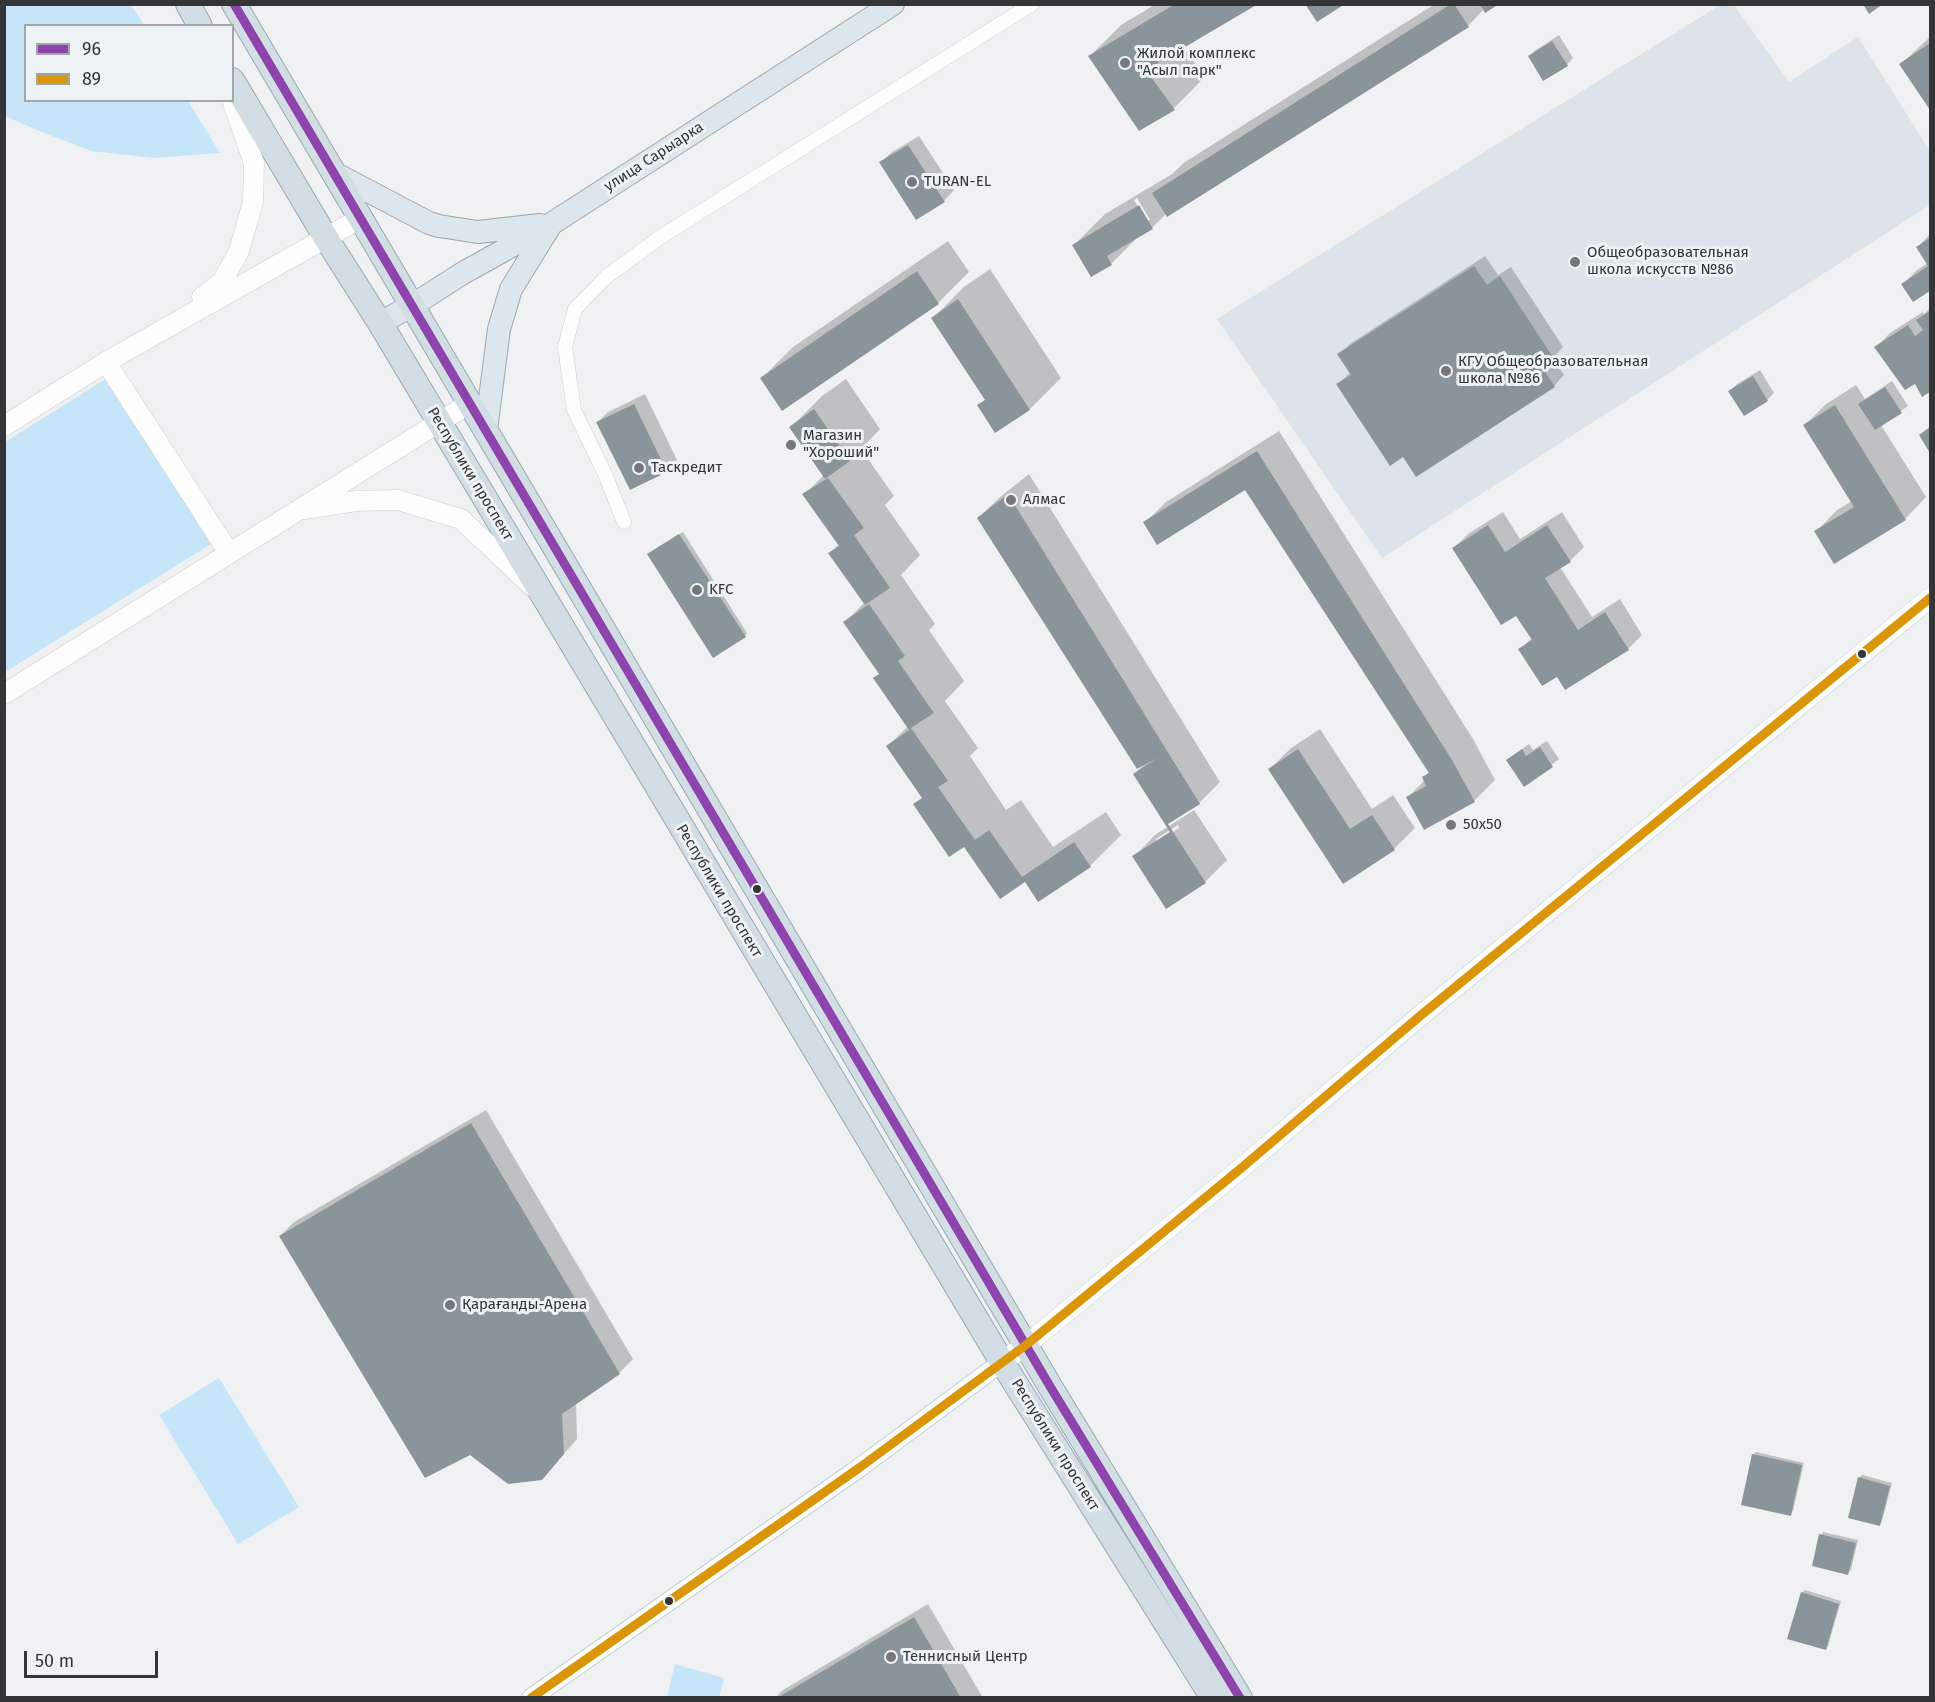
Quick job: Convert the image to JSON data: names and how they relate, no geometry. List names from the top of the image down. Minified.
{"streets":{"highway":["Республики проспект"],"main road":["улица Сарыарка"]},"crossings":[["улица Сарыарка","Республики проспект"]],"places":["Жилой комплекс \"Асыл парк\"","TURAN-EL","Общеобразовательная школа искусств №86","КГУ Общеобразовательная школа №86","Магазин \"Хороший\"","Таскредит","Алмас","KFC","50х50","Қарағанды-Арена","Теннисный Центр"],"lines":["transit line 96","transit line 89"],"legend":["96","89"],"scale_bar":"50 m"}
